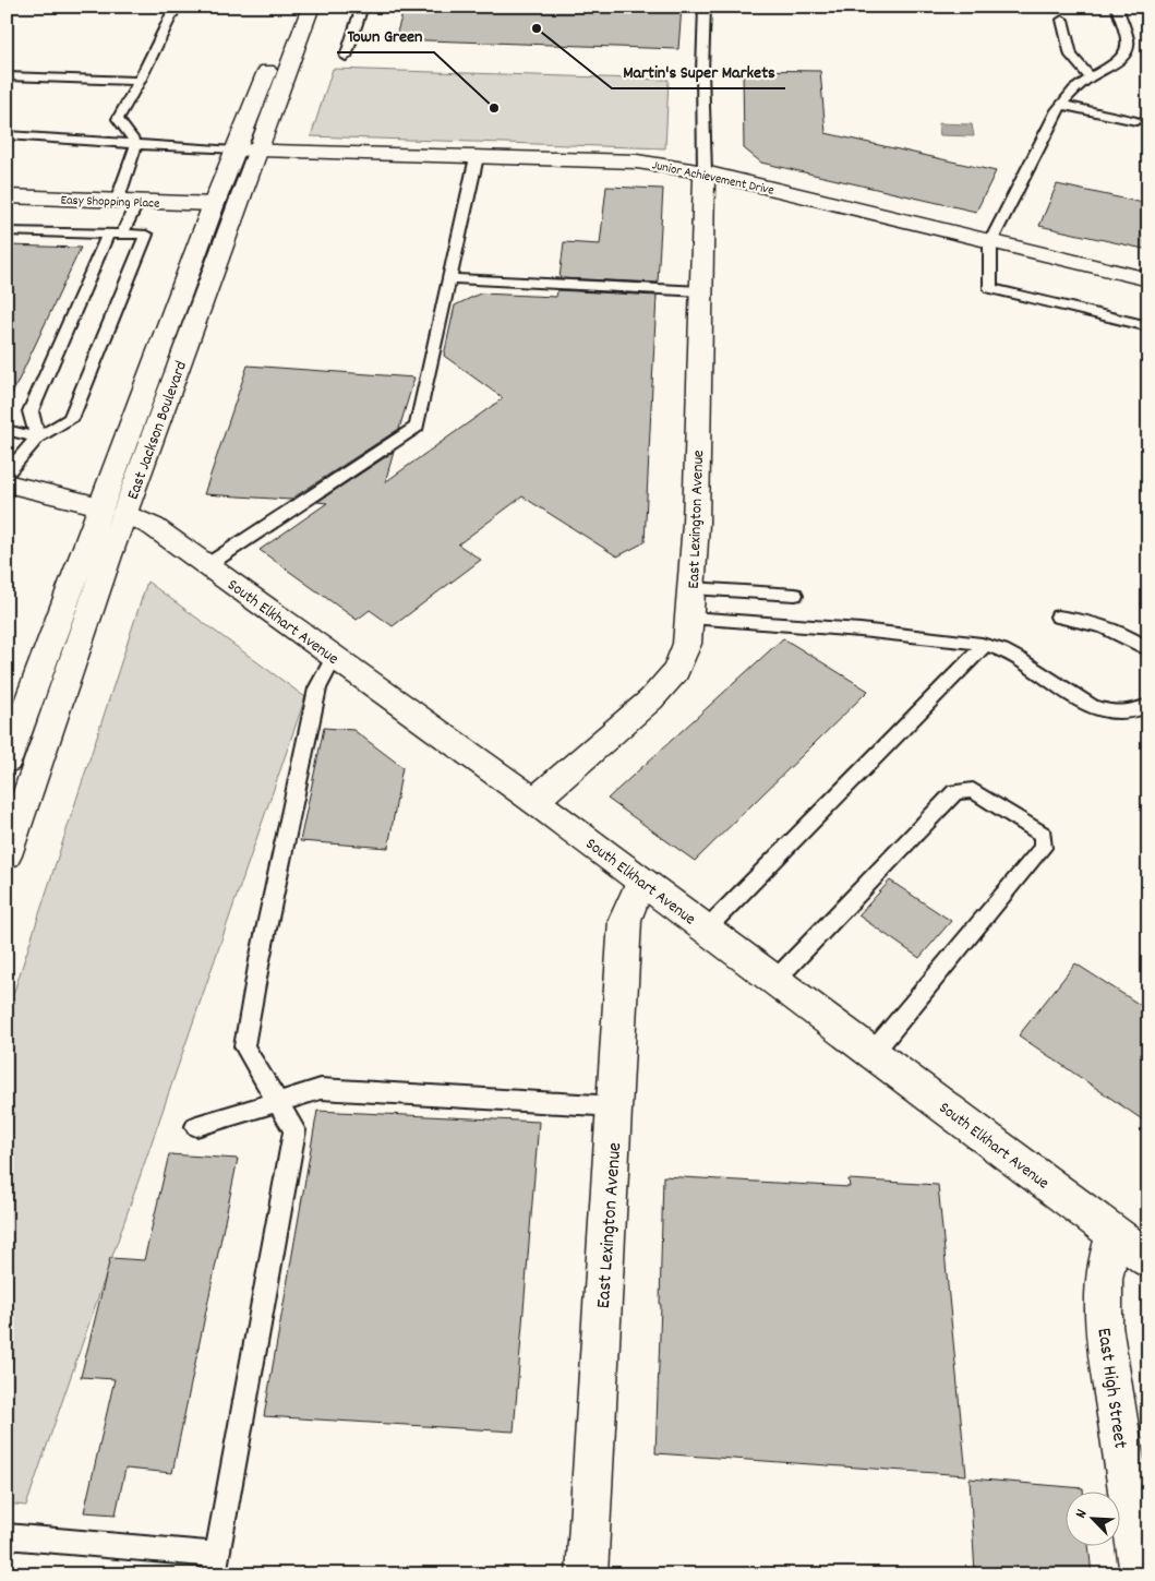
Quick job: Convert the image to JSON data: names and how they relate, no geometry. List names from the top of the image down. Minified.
{"streets":{"main road":["Junior Achievement Drive","Easy Shopping Place","East Jackson Boulevard","East Lexington Avenue","South Elkhart Avenue","East High Street"]},"crossings":[["Junior Achievement Drive","East Jackson Boulevard"],["Junior Achievement Drive","East Lexington Avenue"],["Easy Shopping Place","East Jackson Boulevard"],["East Jackson Boulevard","South Elkhart Avenue"],["East Lexington Avenue","South Elkhart Avenue"],["South Elkhart Avenue","East High Street"]],"places":["Martin's Super Markets","Town Green"],"north":"top left"}
